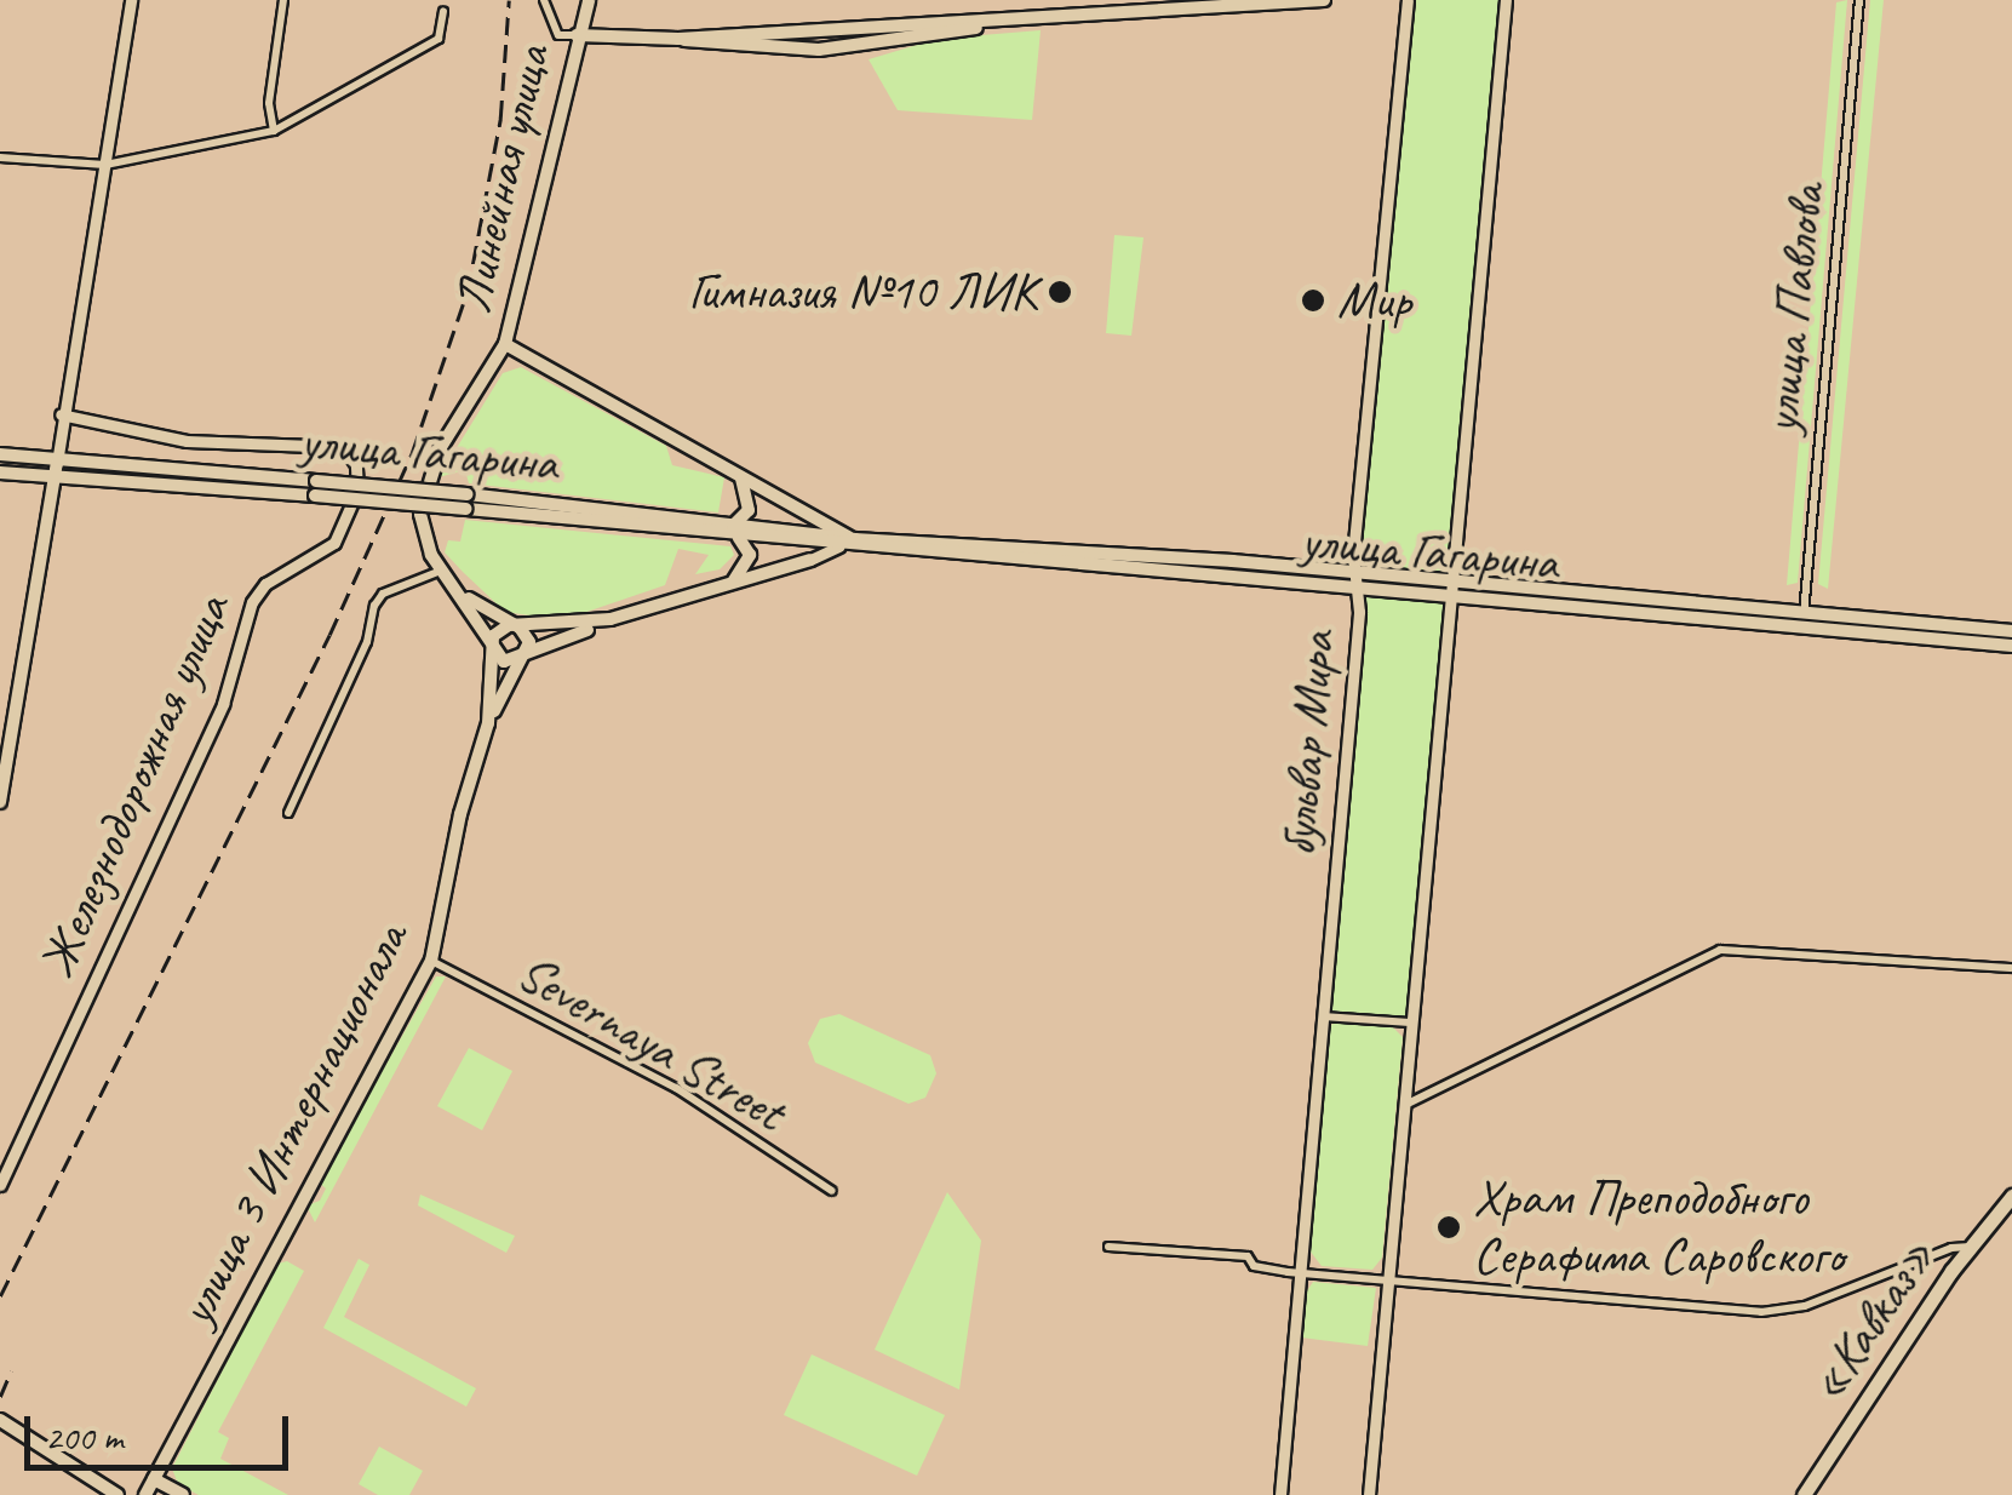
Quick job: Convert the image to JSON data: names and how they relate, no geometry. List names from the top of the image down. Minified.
{"streets":{"highway":["«Кавказ»"],"main road":["Линейная улица","улица Гагарина","улица 3 Интернационала"],"street":["улица Павлова","бульвар Мира","Железнодорожная улица","Severnaya Street"]},"crossings":[["Линейная улица","улица Гагарина"],["Линейная улица","улица 3 Интернационала"],["улица Павлова","улица Гагарина"],["улица Гагарина","бульвар Мира"],["Severnaya Street","улица 3 Интернационала"]],"places":["Гимназия №10 ЛИК","Мир","Храм Преподобного Серафима Саровского"],"scale_bar":"200 m"}
